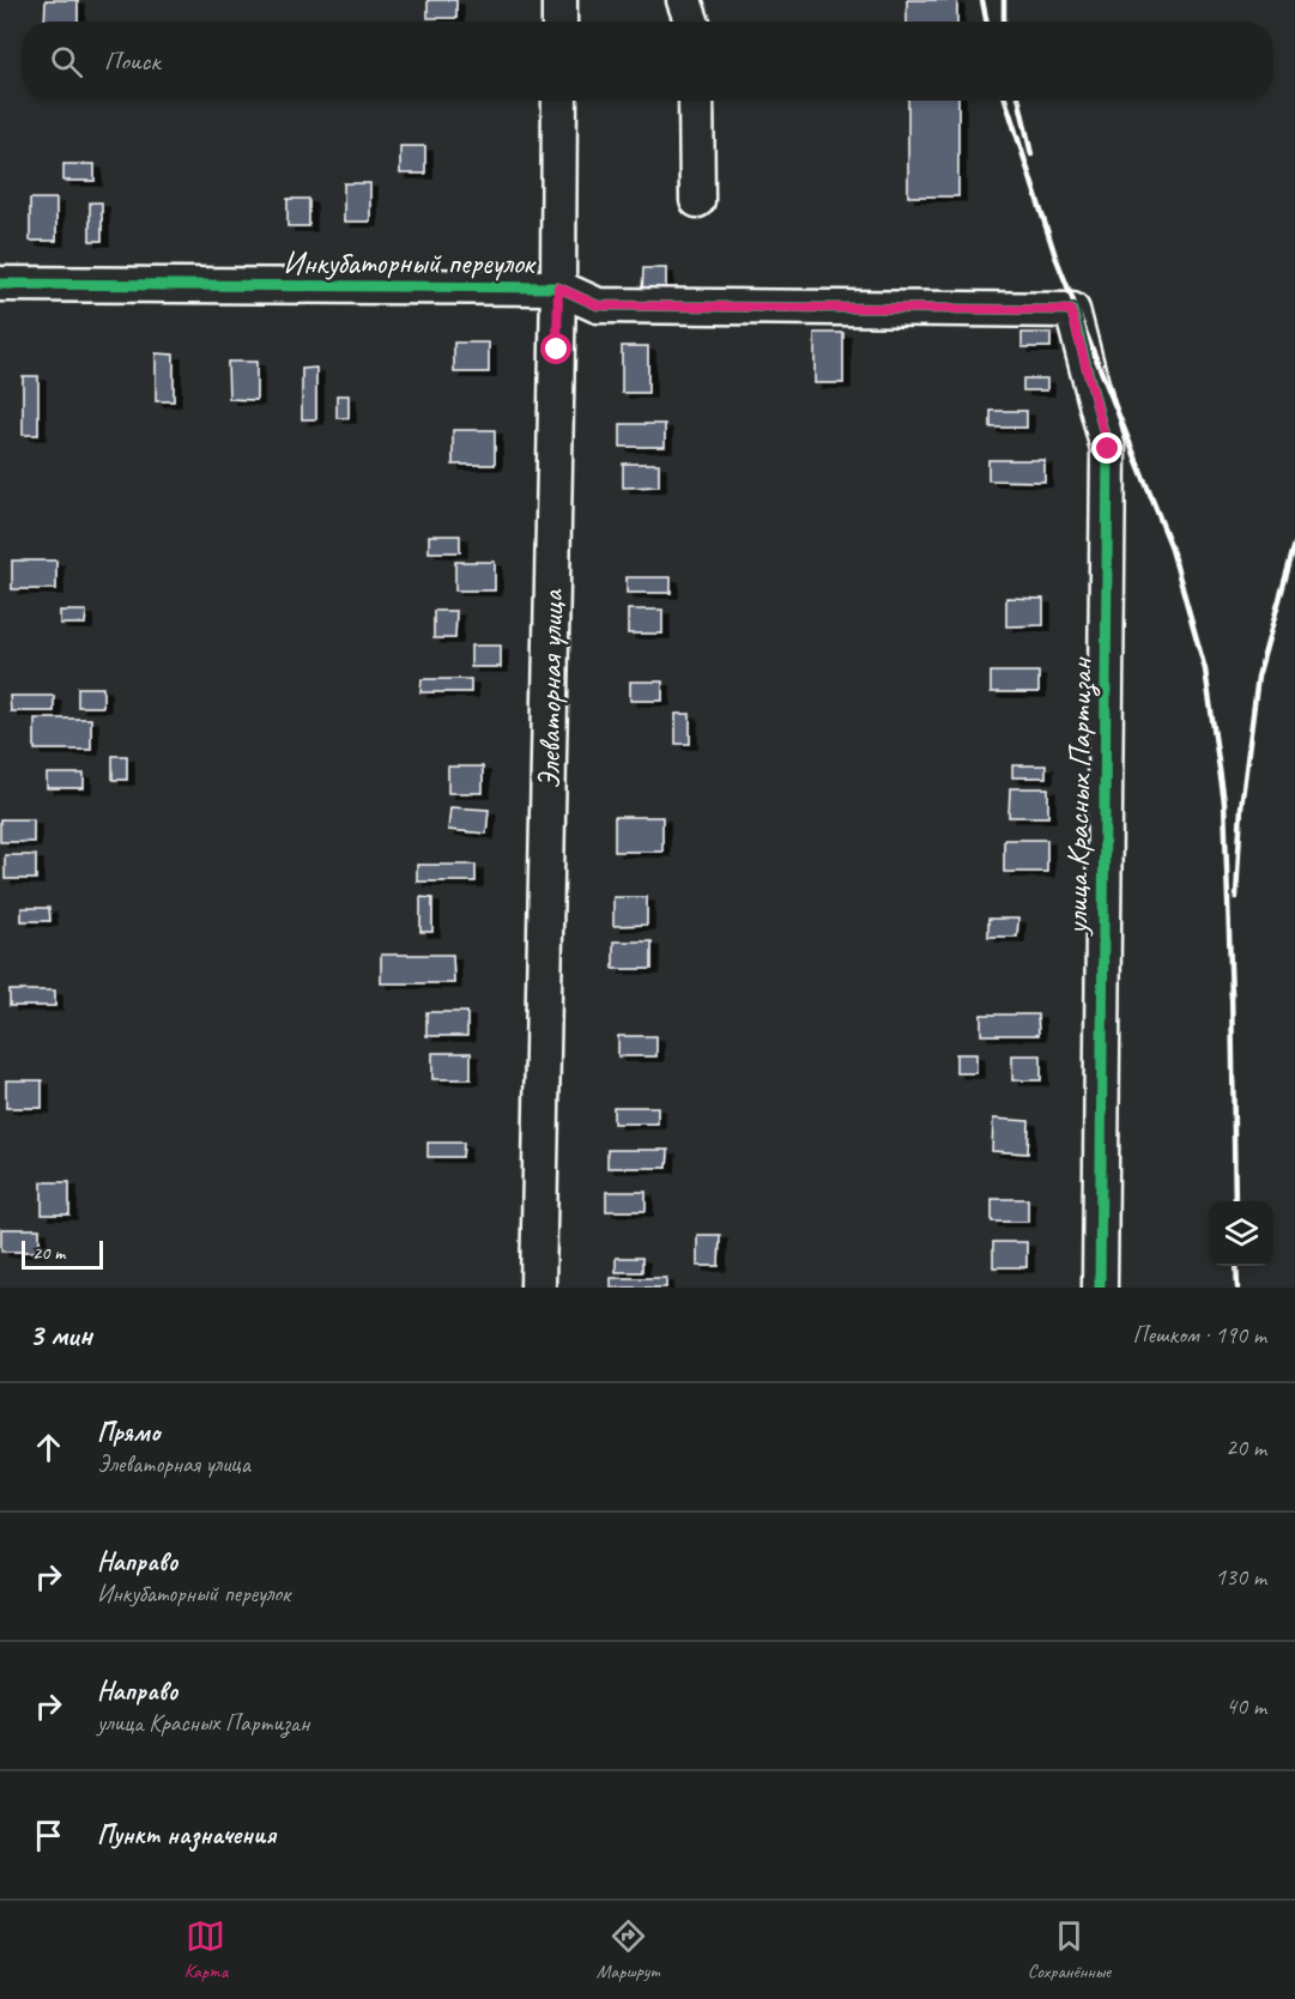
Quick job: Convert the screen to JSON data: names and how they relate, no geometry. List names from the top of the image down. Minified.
{"streets":{"street":["Инкубаторный переулок","Элеваторная улица","улица Красных Партизан"]},"crossings":[["Инкубаторный переулок","Элеваторная улица"],["Инкубаторный переулок","улица Красных Партизан"]],"scale_bar":"20 m","page":{"search":"Поиск","scale":"20 m","heading":["3 мин","Пешком · 190 m"],"list":[["Прямо","Элеваторная улица","20 m"],["Направо","Инкубаторный переулок","130 m"],["Направо","улица Красных Партизан","40 m"],"Пункт назначения"],"nav":["Карта","Маршрут","Сохранённые"]}}
